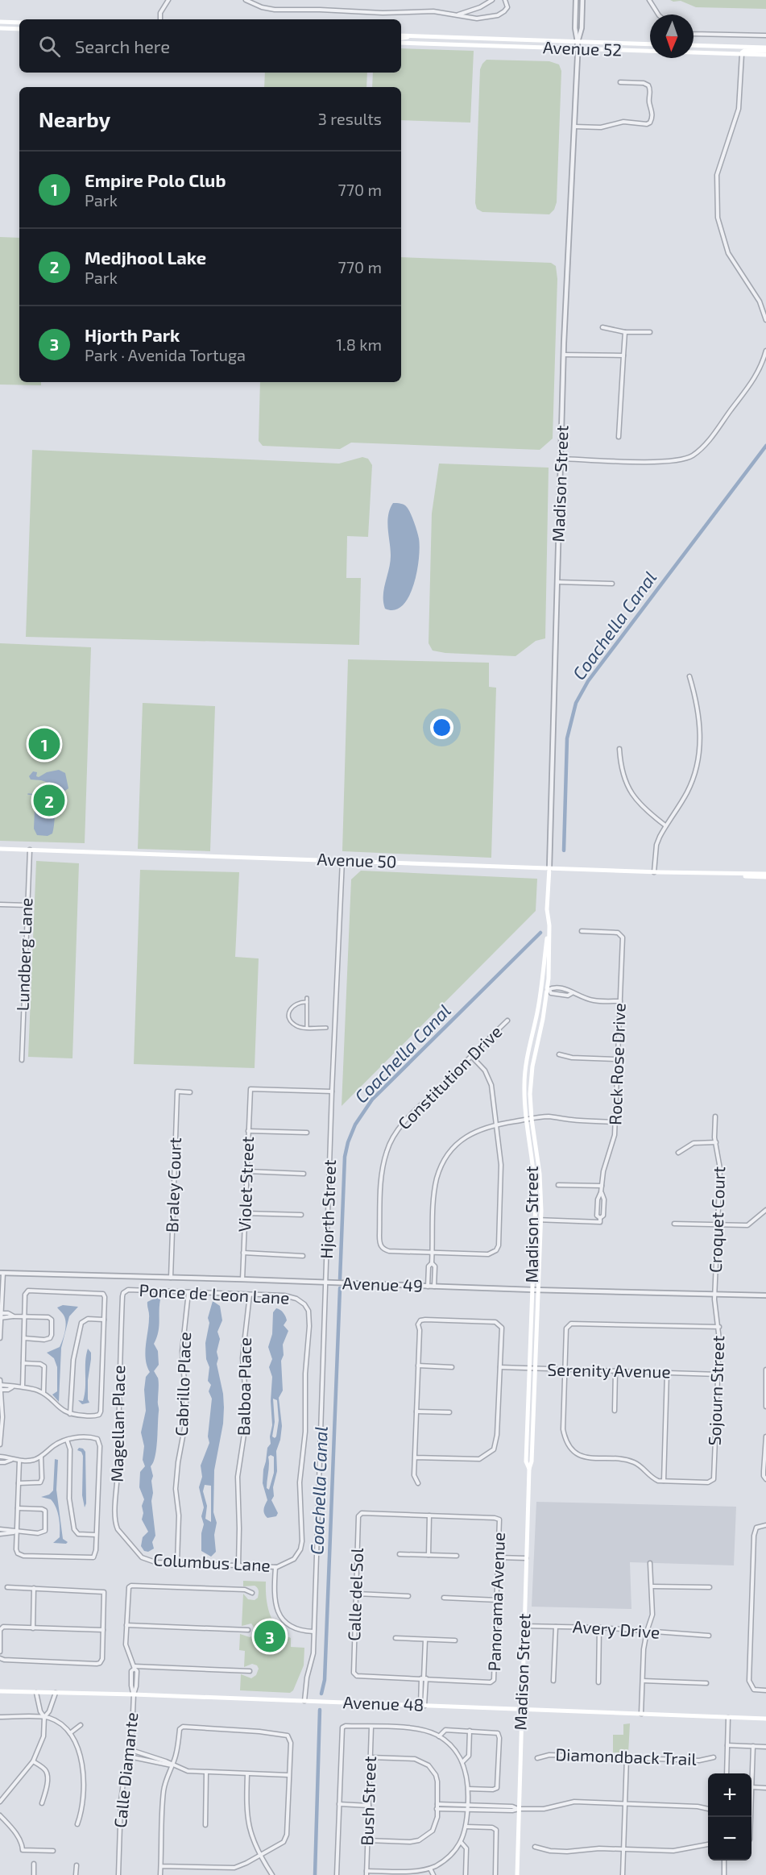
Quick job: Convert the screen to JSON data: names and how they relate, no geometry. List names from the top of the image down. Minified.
{"streets":{"main road":["Avenue 52","Madison Street","Avenue 50","Avenue 48"],"street":["Lundberg Lane","Rock Rose Drive","Constitution Drive","Violet Street","Braley Court","Hjorth Street","Croquet Court","Avenue 49","Ponce de Leon Lane","Serenity Avenue","Cabrillo Place","Balboa Place","Sojourn Street","Magellan Place","Columbus Lane","Calle del Sol","Panorama Avenue","Avery Drive","Diamondback Trail","Calle Diamante","Bush Street"]},"crossings":[["Avenue 52","Madison Street"],["Madison Street","Avenue 50"],["Madison Street","Avenue 49"],["Madison Street","Serenity Avenue"],["Madison Street","Avery Drive"],["Madison Street","Avenue 48"],["Avenue 50","Lundberg Lane"],["Avenue 50","Hjorth Street"],["Violet Street","Hjorth Street"],["Violet Street","Avenue 49"],["Braley Court","Avenue 49"],["Hjorth Street","Avenue 49"],["Hjorth Street","Avenue 48"],["Croquet Court","Avenue 49"],["Croquet Court","Sojourn Street"],["Avenue 49","Sojourn Street"],["Ponce de Leon Lane","Cabrillo Place"],["Ponce de Leon Lane","Balboa Place"],["Ponce de Leon Lane","Magellan Place"],["Ponce de Leon Lane","Columbus Lane"],["Serenity Avenue","Sojourn Street"],["Cabrillo Place","Columbus Lane"],["Balboa Place","Columbus Lane"],["Magellan Place","Columbus Lane"],["Calle del Sol","Panorama Avenue"],["Avenue 48","Calle Diamante"]],"water":["Coachella Canal"],"north":"bottom","page":{"search":"Search here","heading":["Nearby","3 results"],"list":[{"mark":"1","name":"Empire Polo Club","note":"Park","value":"770 m"},{"mark":"2","name":"Medjhool Lake","note":"Park","value":"770 m"},{"mark":"3","name":"Hjorth Park","note":"Park · Avenida Tortuga","value":"1.8 km"}],"pins":["1","2","3"],"map_buttons":["+","−"]}}
